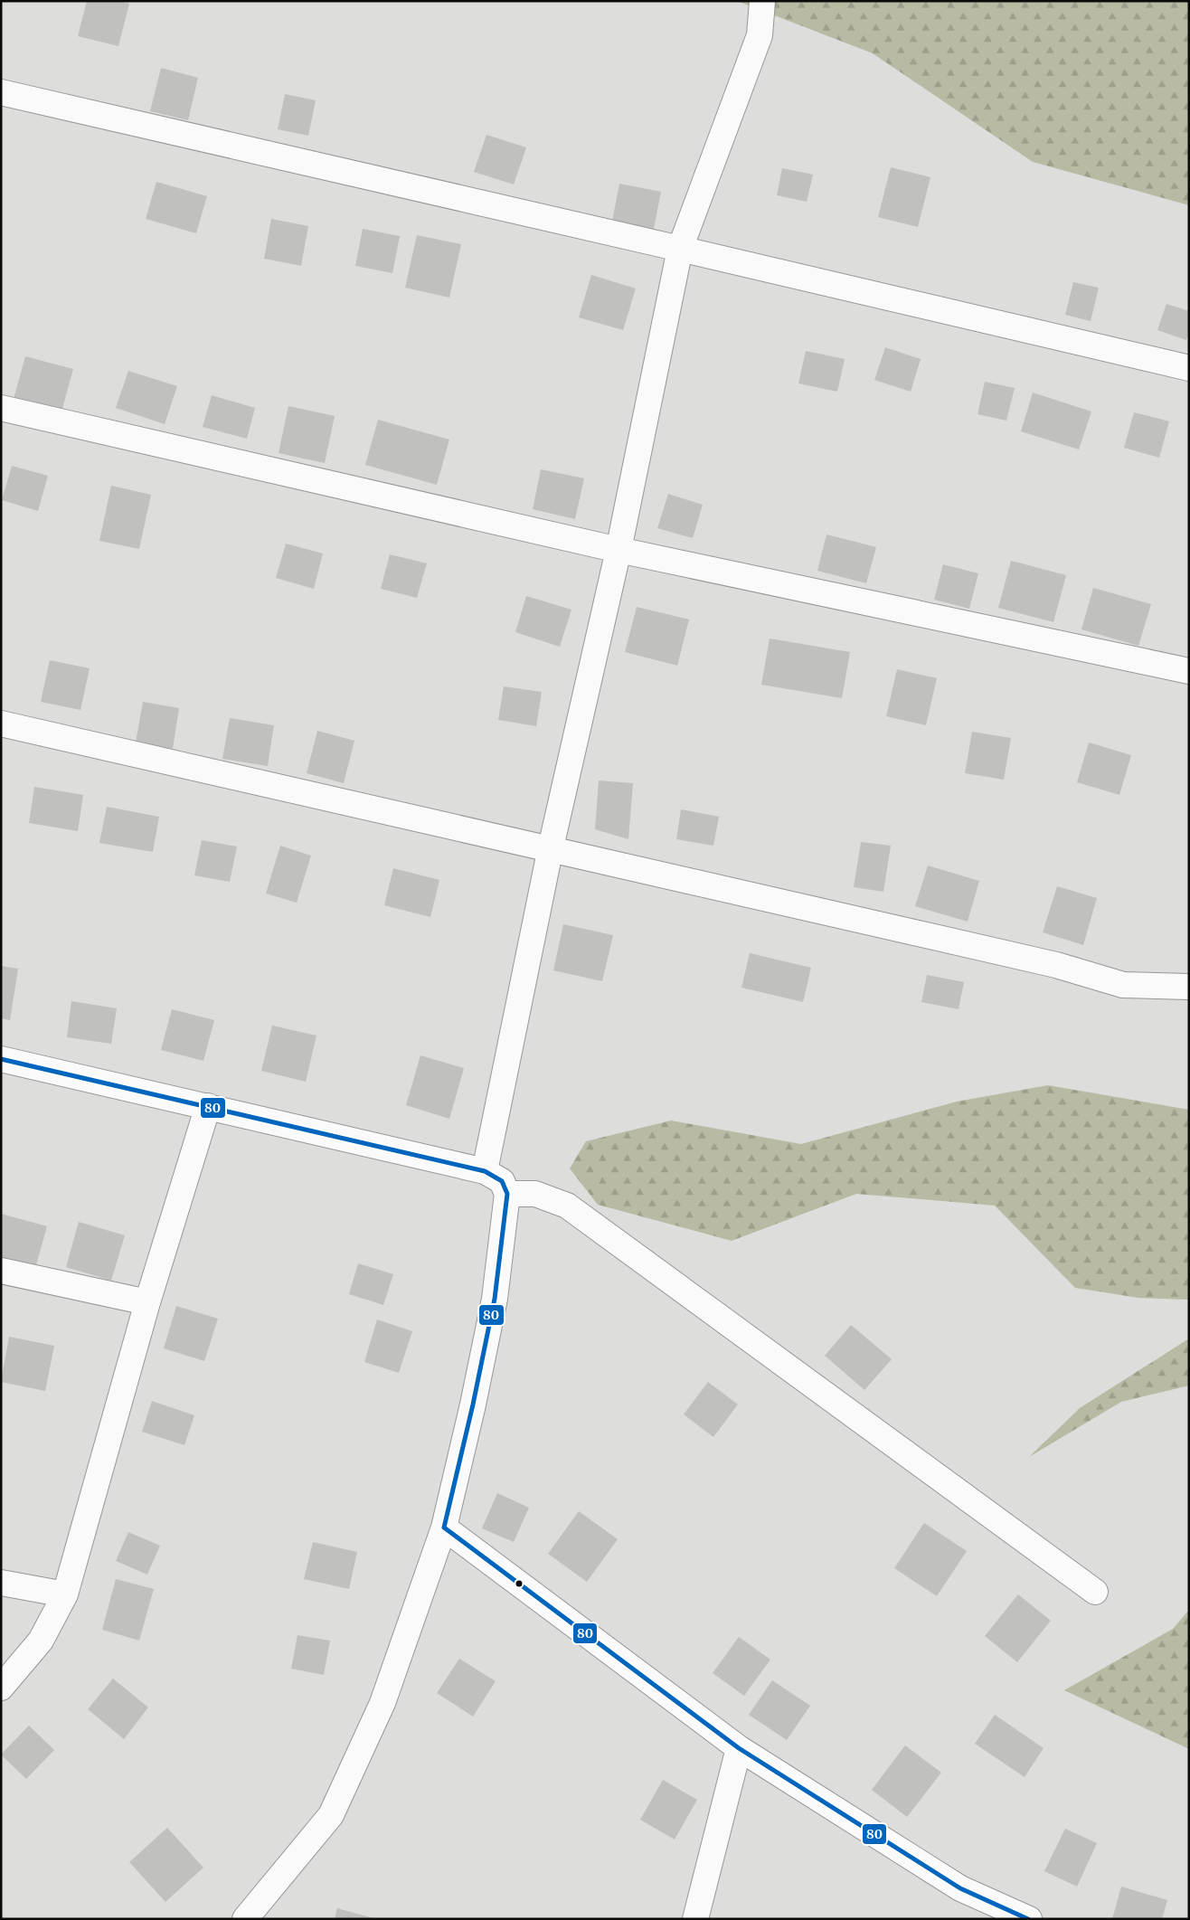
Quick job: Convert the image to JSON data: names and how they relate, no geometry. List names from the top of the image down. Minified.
{"lines":["transit line 80"]}
